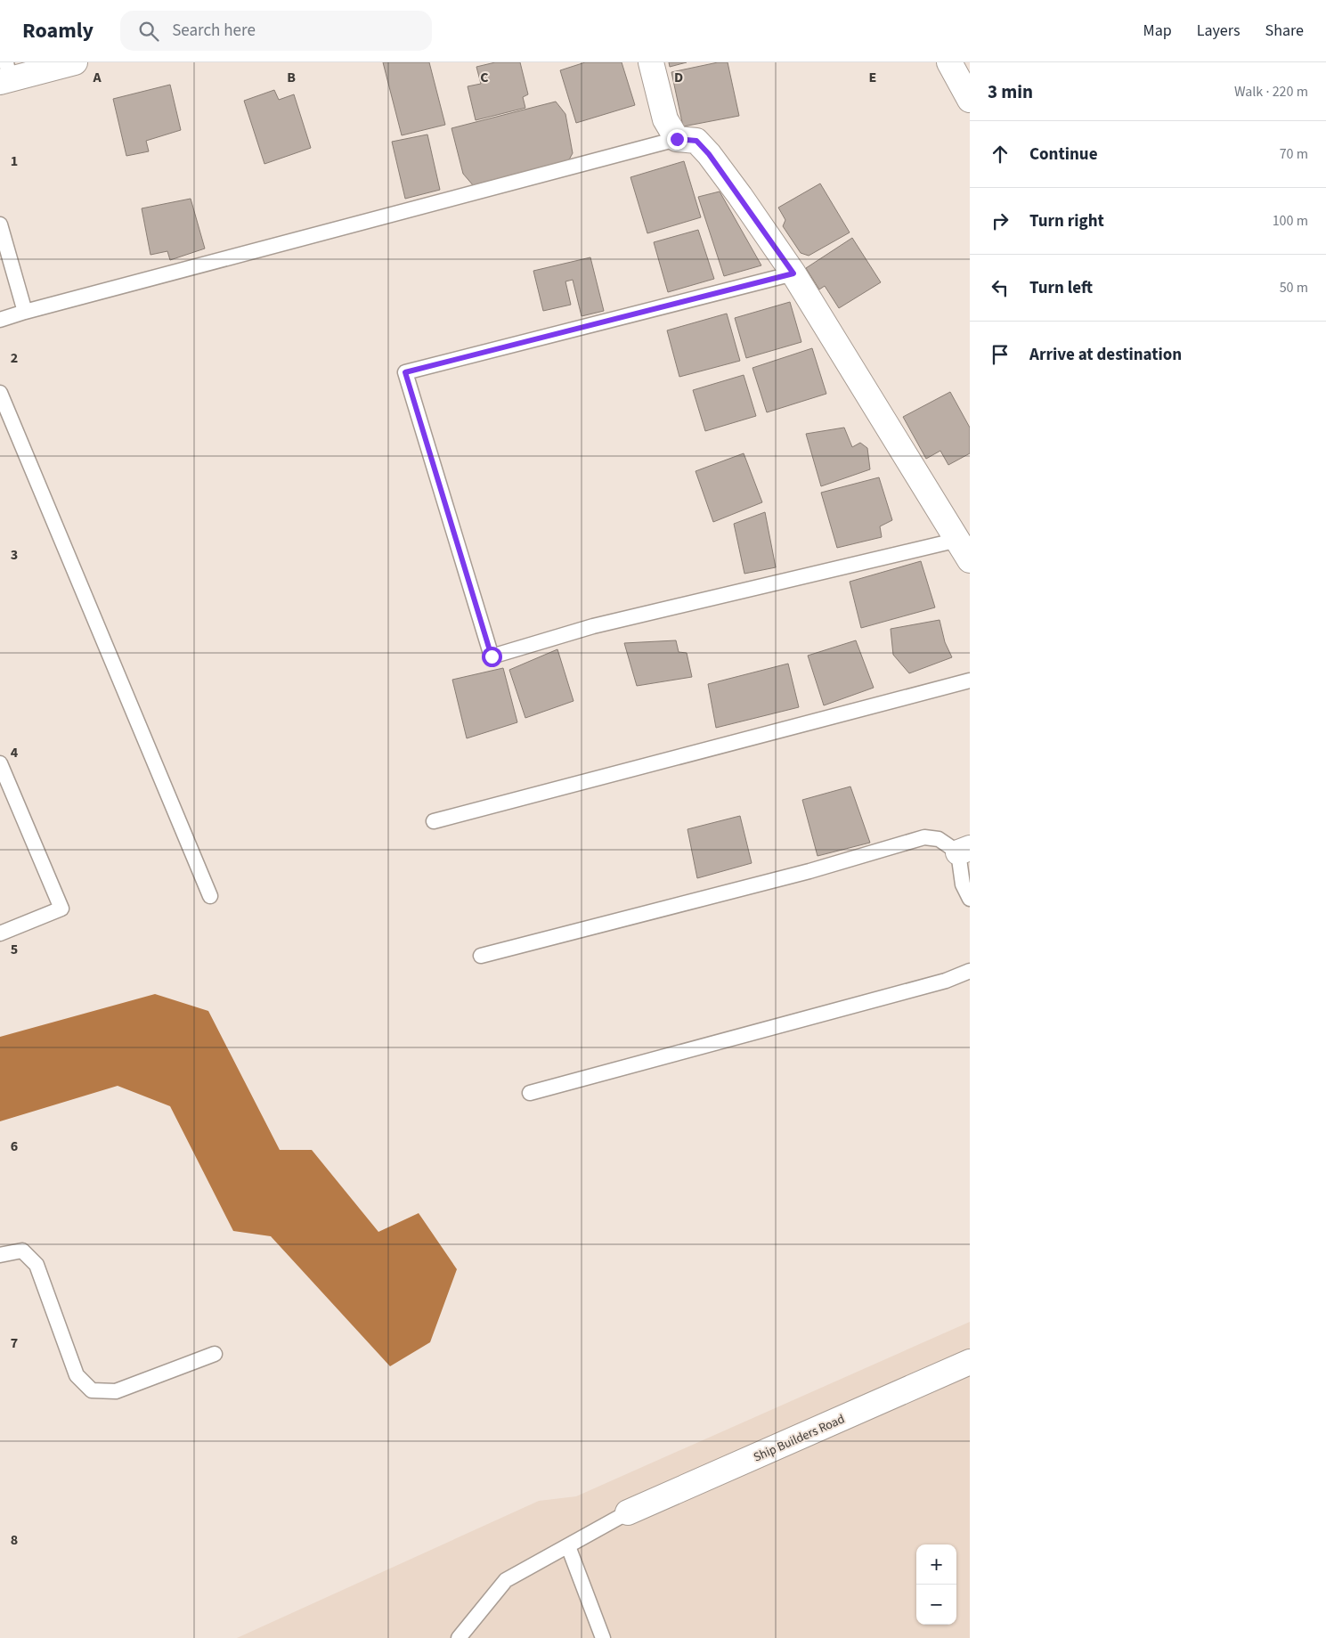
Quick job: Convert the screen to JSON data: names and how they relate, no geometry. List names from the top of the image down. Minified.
{"streets":{"street":["Ship Builders Road"]},"page":{"header":"Roamly","search":"Search here","nav":["Map","Layers","Share"],"heading":["3 min","Walk · 220 m"],"list":[["Continue","70 m"],["Turn right","100 m"],["Turn left","50 m"],"Arrive at destination"],"map_buttons":["+","−"]},"grid":{"columns":["A","B","C","D","E"],"rows":["1","2","3","4","5","6","7","8"]}}
